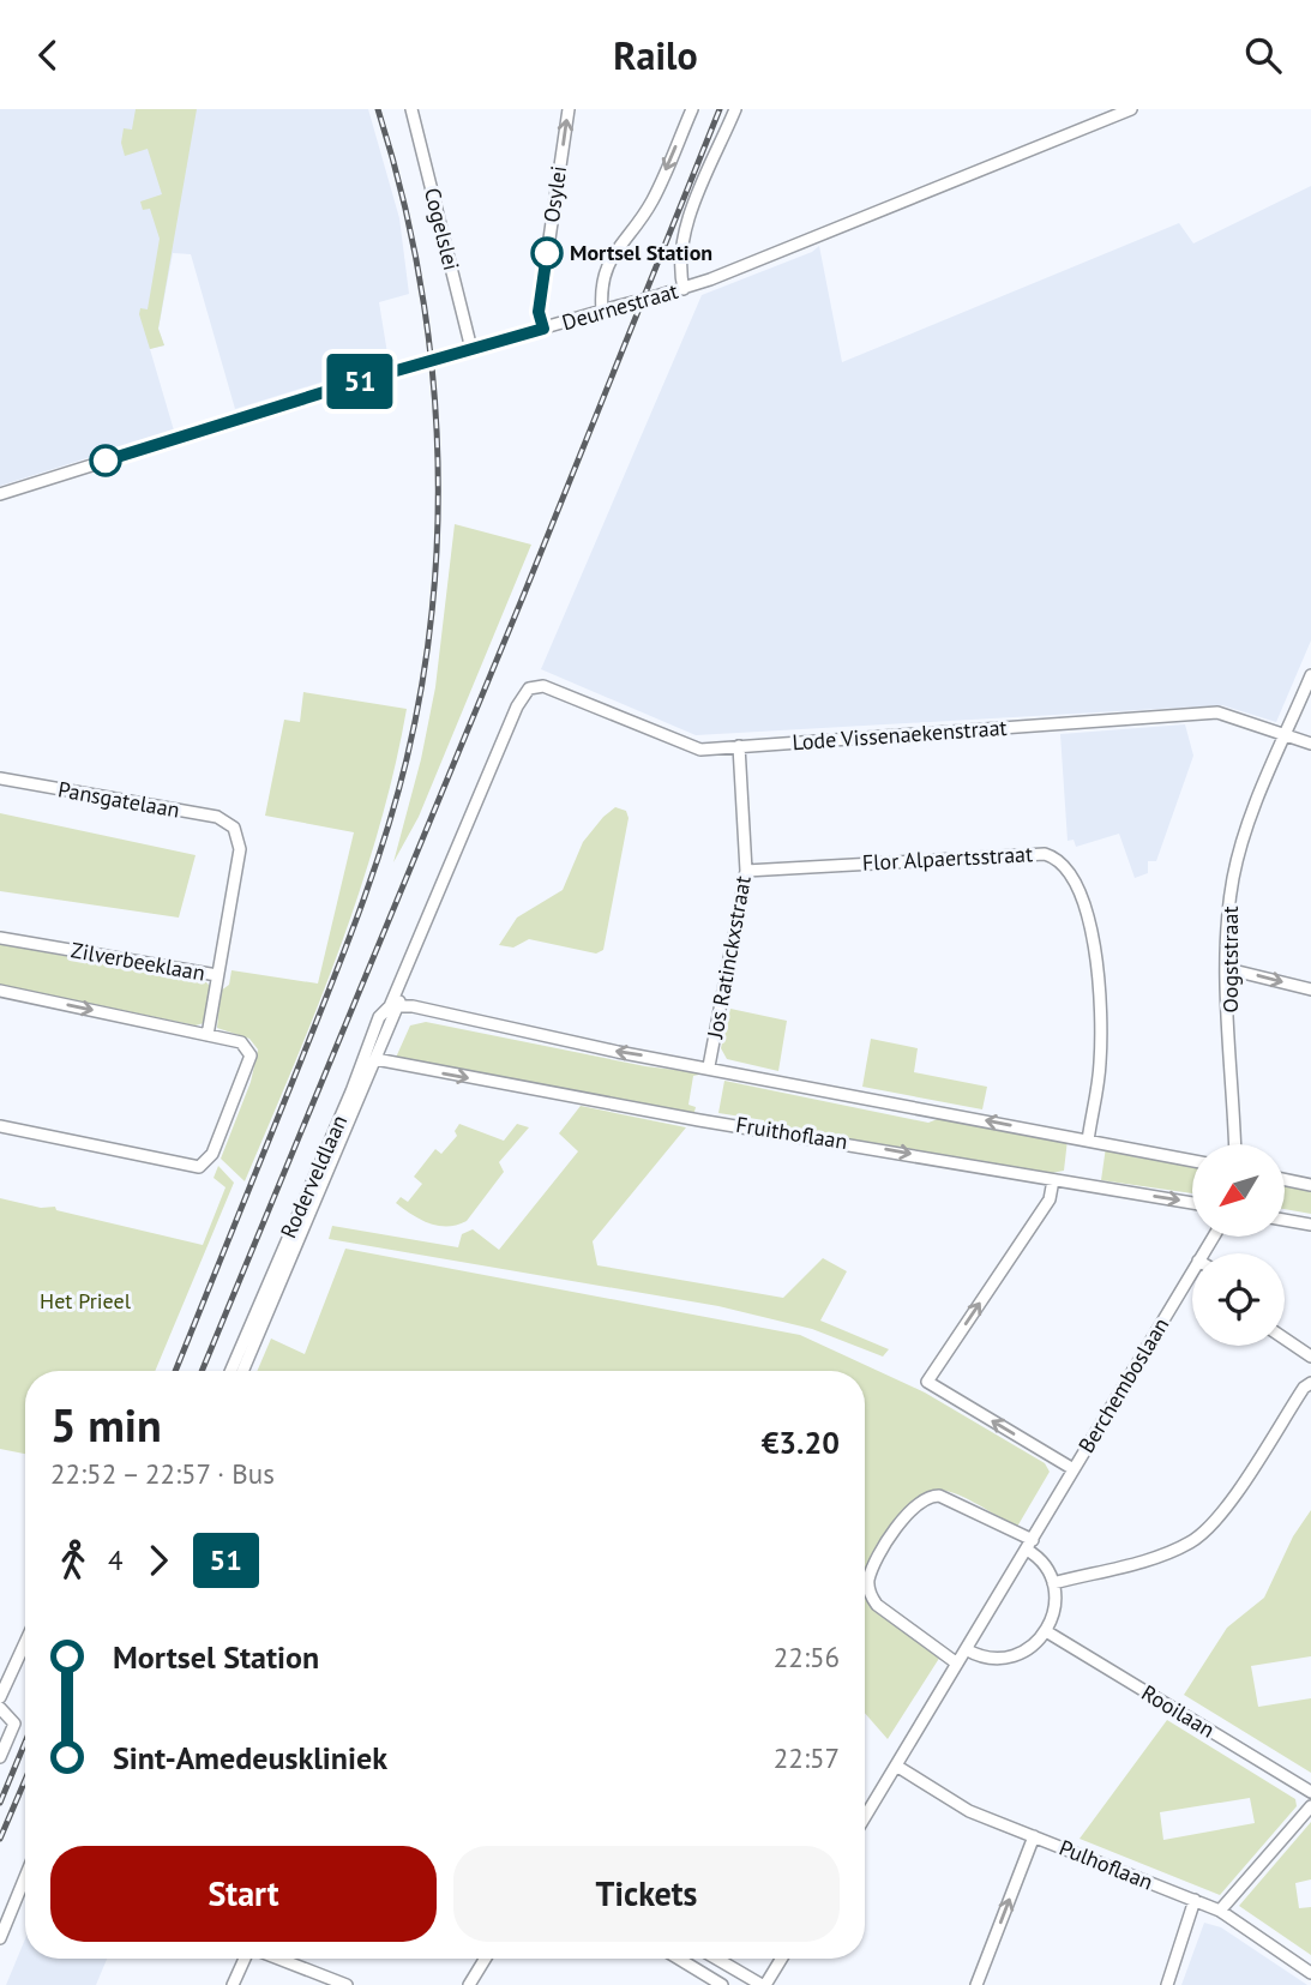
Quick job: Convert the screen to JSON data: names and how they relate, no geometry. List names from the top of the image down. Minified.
{"streets":{"street":["Osylei","Cogelslei","Deurnestraat","Lode Vissenaekenstraat","Pansgatelaan","Flor Alpaertsstraat","Jos Ratinckxstraat","Oogststraat","Zilverbeeklaan","Fruithoflaan","Roderveldlaan","Berchemboslaan","Rooilaan","Pulhoflaan"]},"crossings":[["Osylei","Deurnestraat"],["Cogelslei","Deurnestraat"],["Lode Vissenaekenstraat","Jos Ratinckxstraat"],["Lode Vissenaekenstraat","Oogststraat"],["Lode Vissenaekenstraat","Roderveldlaan"],["Pansgatelaan","Zilverbeeklaan"],["Flor Alpaertsstraat","Jos Ratinckxstraat"],["Fruithoflaan","Roderveldlaan"],["Berchemboslaan","Pulhoflaan"]],"parks":["Het Prieel"],"places":["Mortsel Station"],"lines":["bus line 51"],"north":"bottom left","page":{"header":"Railo","on_map":"51","heading":["5 min","22:52 – 22:57 · Bus","€3.20"],"legs":["4","51"],"list":[{"name":"Mortsel Station","value":"22:56"},{"name":"Sint-Amedeuskliniek","value":"22:57"}],"buttons":["Start","Tickets"]}}
